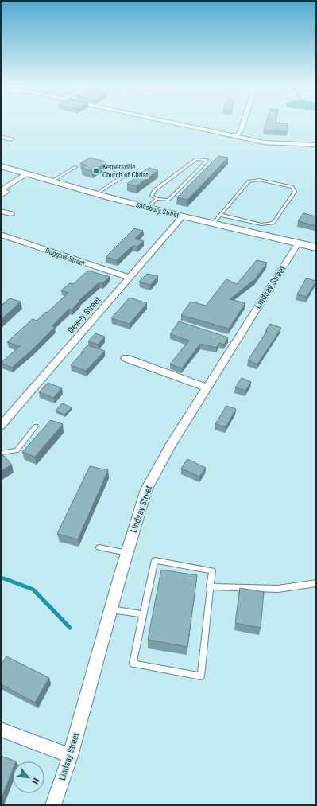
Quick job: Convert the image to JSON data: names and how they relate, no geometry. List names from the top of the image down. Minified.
{"streets":{"main road":["Salisbury Street"],"street":["Duggins Street","Lindsay Street","Dewey Street"]},"crossings":[["Salisbury Street","Lindsay Street"],["Salisbury Street","Dewey Street"],["Duggins Street","Dewey Street"]],"places":["Kernersville Church of Christ"],"north":"bottom right"}
